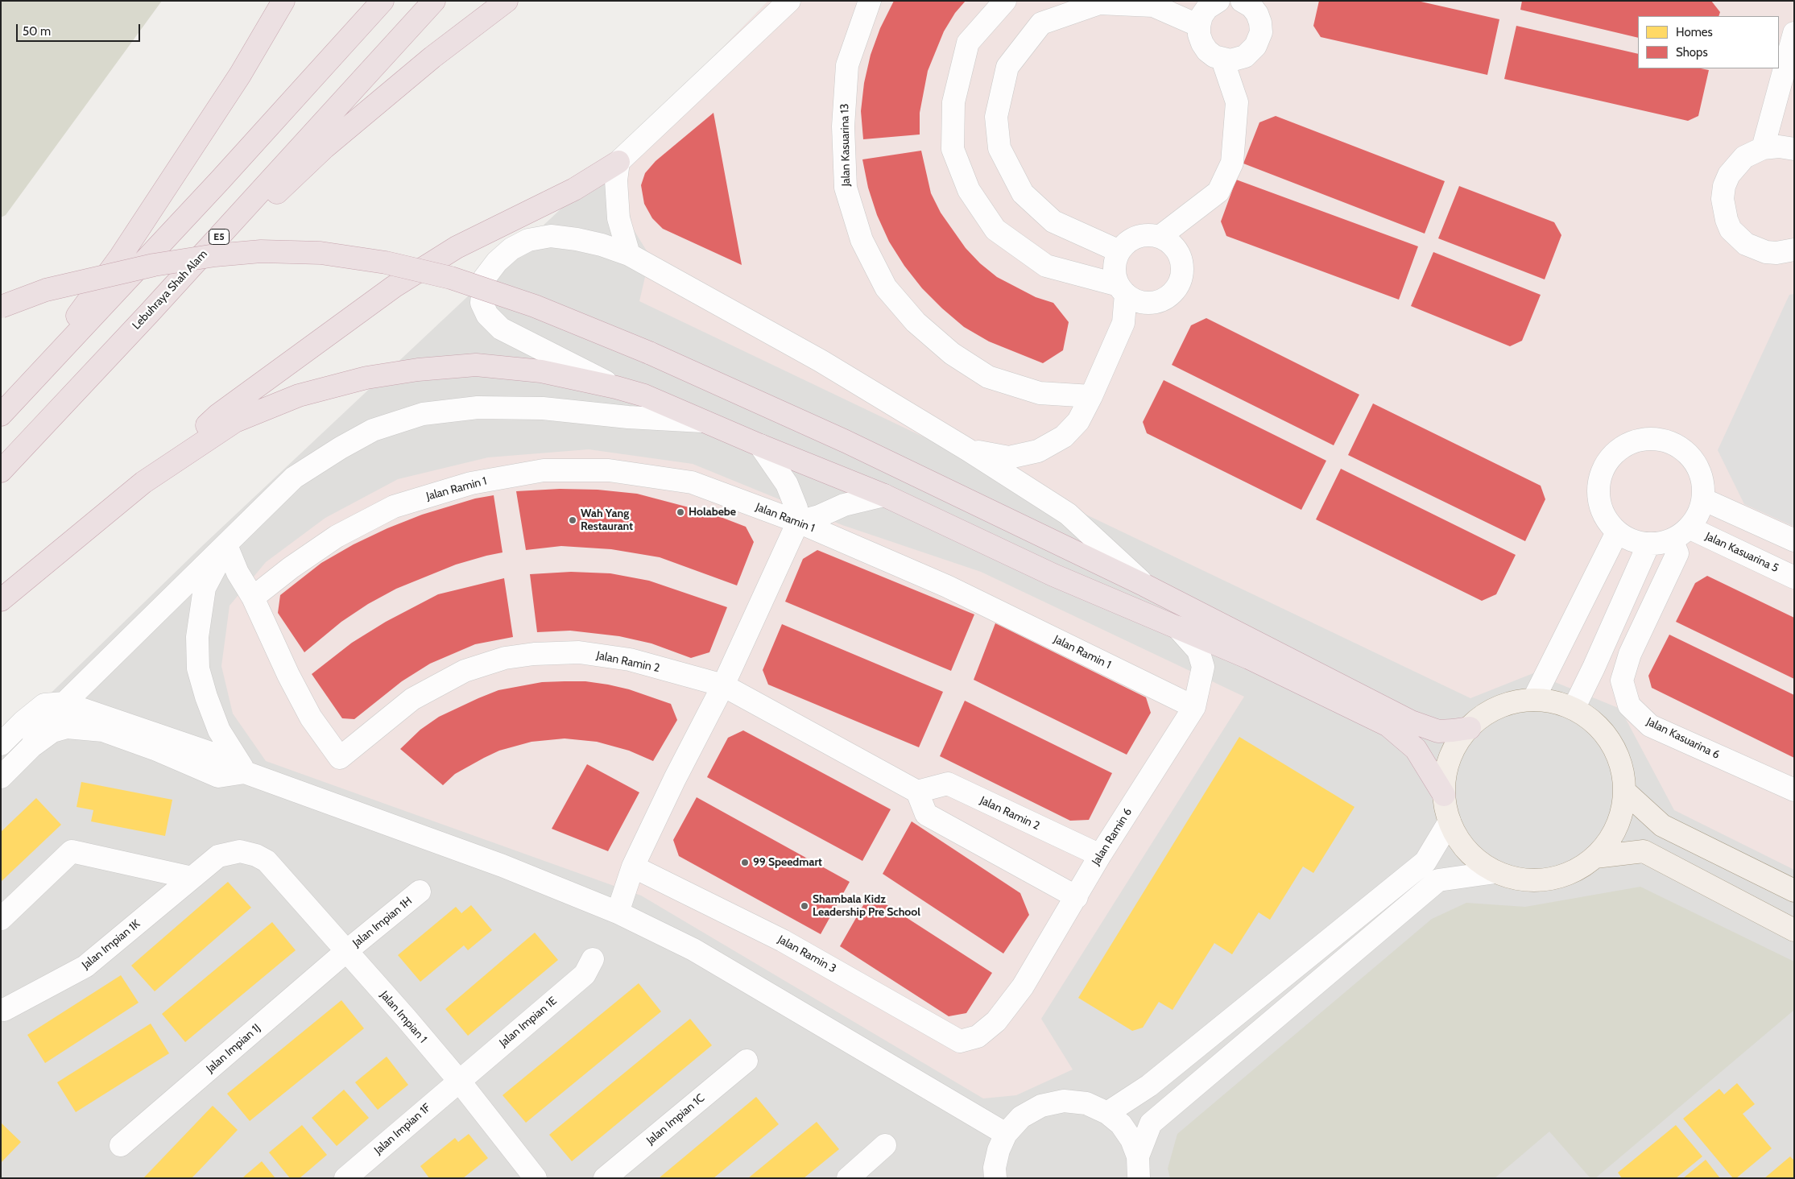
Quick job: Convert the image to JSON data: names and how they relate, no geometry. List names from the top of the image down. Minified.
{"streets":{"highway":["E5","Lebuhraya Shah Alam"],"street":["Jalan Kasuarina 13","Jalan Ramin 1","Jalan Kasuarina 5","Jalan Ramin 2","Jalan Kasuarina 6","Jalan Ramin 6","Jalan Impian 1H","Jalan Impian 1K","Jalan Ramin 3","Jalan Impian 1","Jalan Impian 1E","Jalan Impian 1J","Jalan Impian 1C","Jalan Impian 1F"]},"crossings":[["Jalan Ramin 1","Jalan Ramin 2"],["Jalan Ramin 1","Jalan Ramin 6"],["Jalan Kasuarina 5","Jalan Kasuarina 6"],["Jalan Ramin 2","Jalan Ramin 6"],["Jalan Ramin 6","Jalan Ramin 3"],["Jalan Impian 1H","Jalan Impian 1"],["Jalan Impian 1H","Jalan Impian 1J"],["Jalan Impian 1K","Jalan Impian 1"],["Jalan Impian 1","Jalan Impian 1E"],["Jalan Impian 1","Jalan Impian 1J"],["Jalan Impian 1","Jalan Impian 1F"],["Jalan Impian 1E","Jalan Impian 1F"]],"places":["Holabebe","Wah Yang Restaurant","99 Speedmart","Shambala Kidz Leadership Pre School"],"legend":["Homes","Shops"],"scale_bar":"50 m"}
